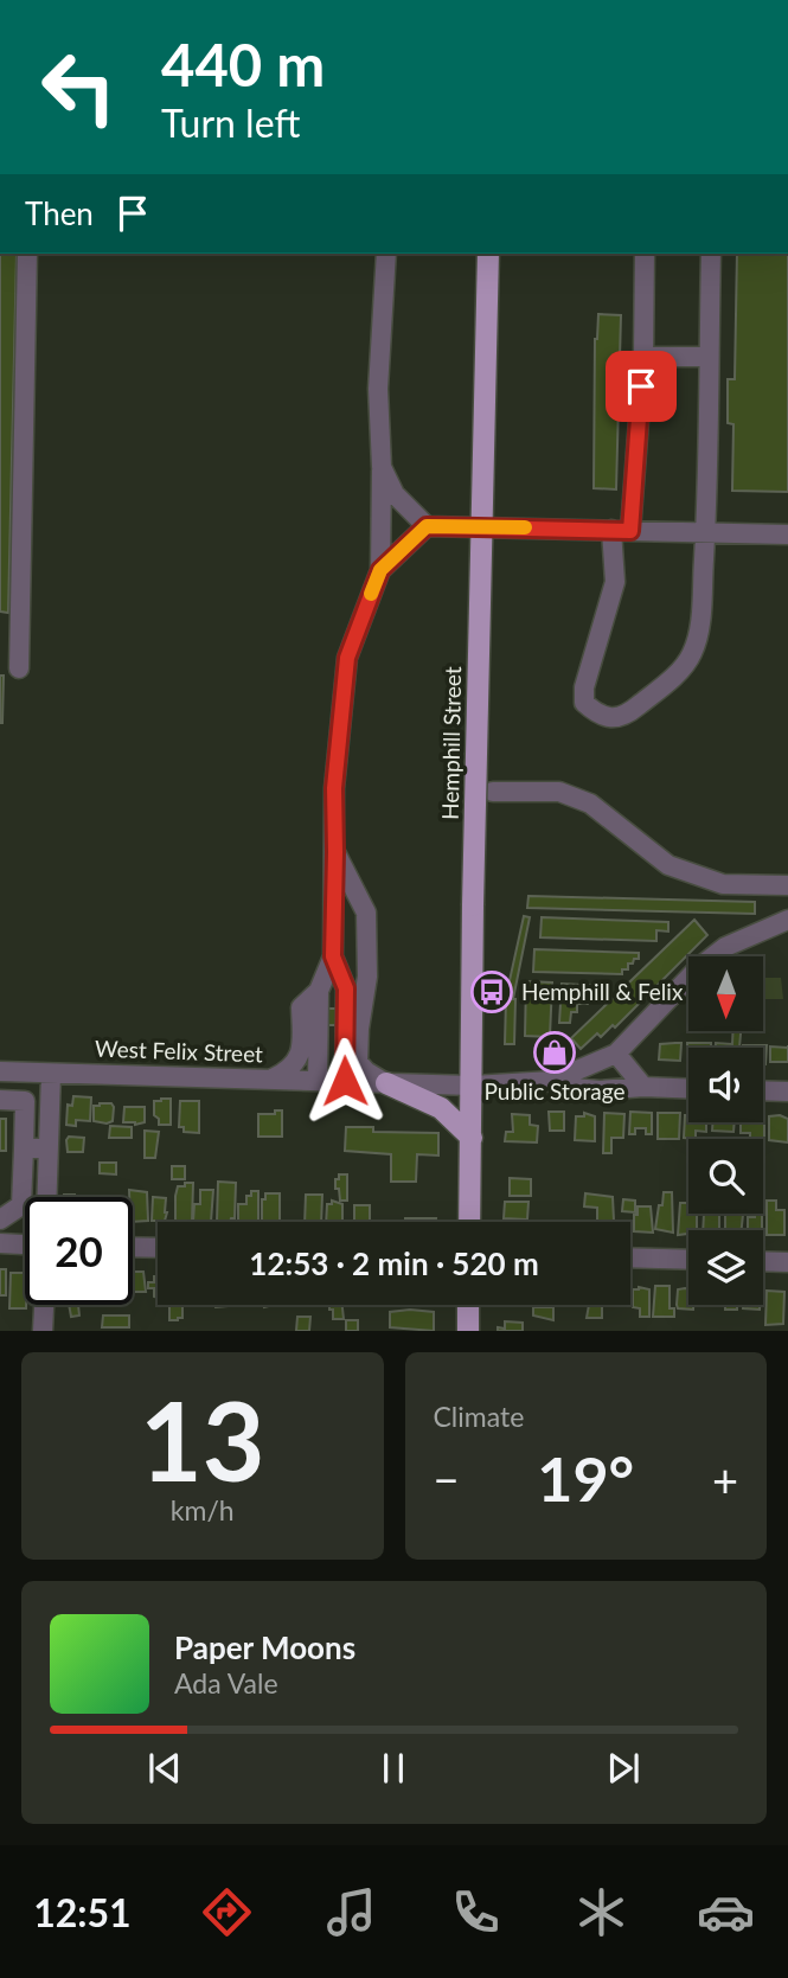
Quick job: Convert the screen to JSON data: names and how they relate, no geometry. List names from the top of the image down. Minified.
{"streets":{"main road":["Hemphill Street"],"street":["West Felix Street"]},"crossings":[["Hemphill Street","West Felix Street"]],"places":{"bus stop":["Hemphill & Felix"],"shop":["Public Storage"]},"north":"bottom","page":{"turn":["440 m","Turn left"],"then":"Then","limit":"20","trip":"12:53 · 2 min · 520 m","tile":[["13","km/h"],"Climate"],"heat":["−","19°","+"],"song":["Paper Moons","Ada Vale"],"tabs":"12:51"}}
